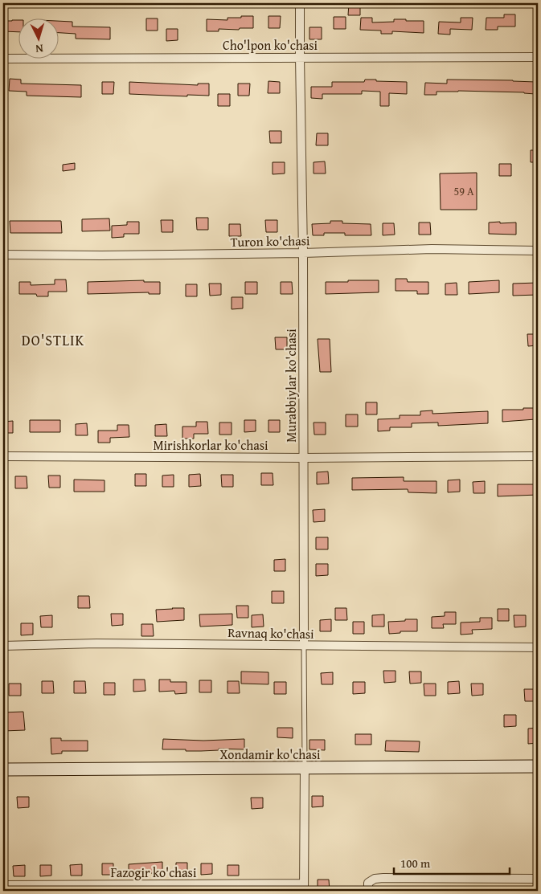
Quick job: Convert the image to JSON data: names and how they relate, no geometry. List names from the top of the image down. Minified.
{"streets":{"main road":["Xondamir ko'chasi"],"street":["Cho'lpon ko'chasi","Turon ko'chasi","Murabbiylar ko'chasi","Mirishkorlar ko'chasi","Ravnaq ko'chasi","Fazogir ko'chasi"]},"crossings":[["Cho'lpon ko'chasi","Murabbiylar ko'chasi"],["Turon ko'chasi","Murabbiylar ko'chasi"],["Murabbiylar ko'chasi","Mirishkorlar ko'chasi"],["Murabbiylar ko'chasi","Ravnaq ko'chasi"],["Murabbiylar ko'chasi","Xondamir ko'chasi"]],"districts":["DO'STLIK"],"house_numbers":["59 А"],"scale_bar":"100 m","north":"bottom"}
